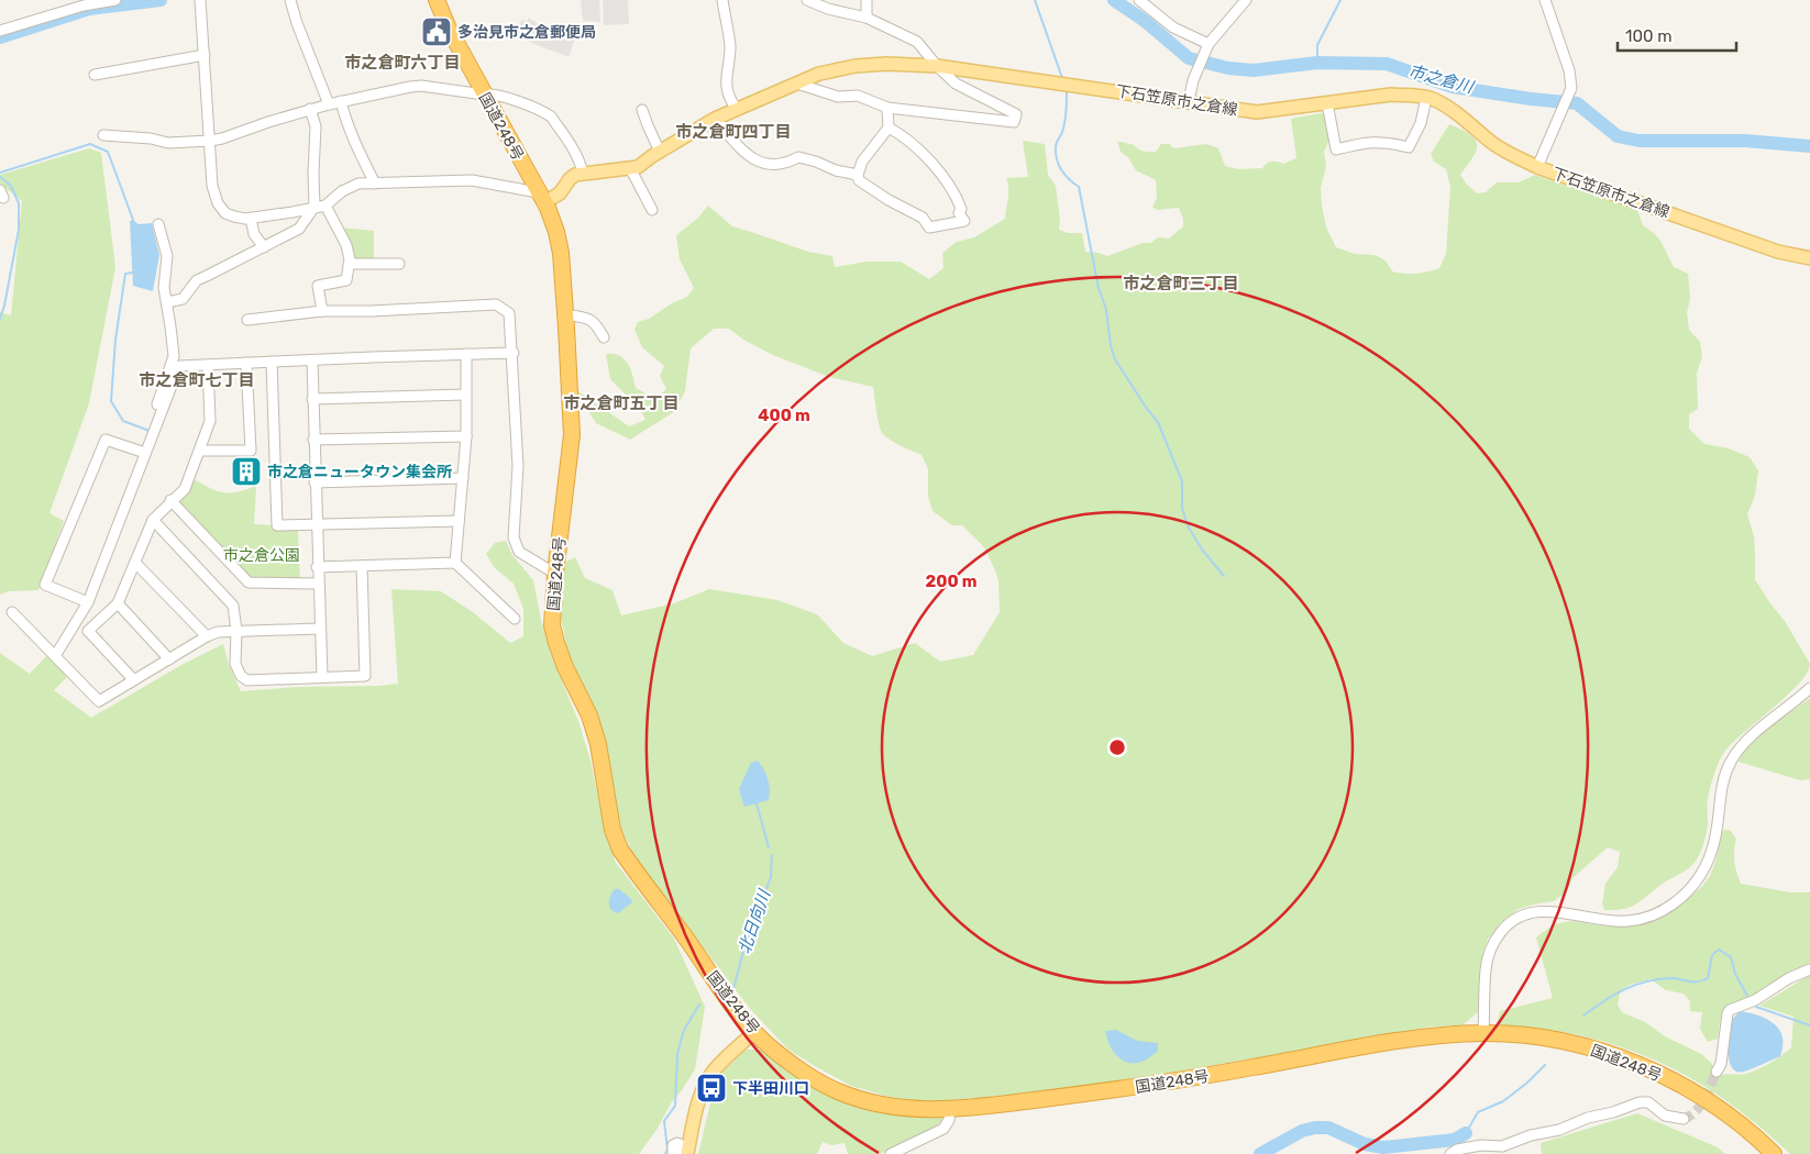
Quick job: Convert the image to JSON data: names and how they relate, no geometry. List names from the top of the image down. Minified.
{"streets":{"highway":["国道248号"],"main road":["下石笠原市之倉線"]},"districts":["市之倉町六丁目","市之倉町四丁目","市之倉町三丁目","市之倉町七丁目","市之倉町五丁目"],"water":["市之倉川","北日向川"],"parks":["市之倉公園"],"places":{"public building":["多治見市之倉郵便局"],"building":["市之倉ニュータウン集会所"],"bus stop":["下半田川口"]},"scale_bar":"100 m","rings":["400 m","200 m"]}
